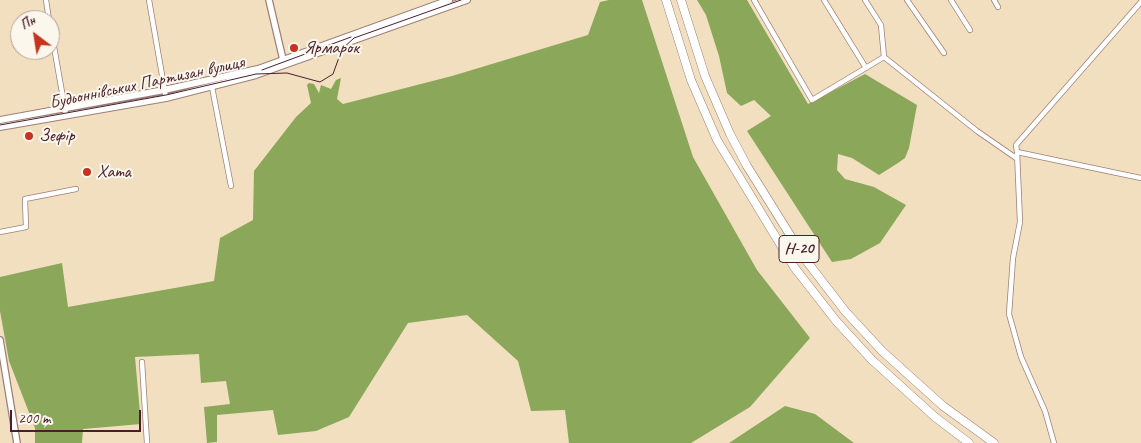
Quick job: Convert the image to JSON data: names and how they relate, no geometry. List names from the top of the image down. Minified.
{"streets":{"main road":["Будьоннівських Партизан вулиця","Н-20"]},"places":["Ярмарок","Зефір","Хата"],"scale_bar":"200 m","north":"top left"}
